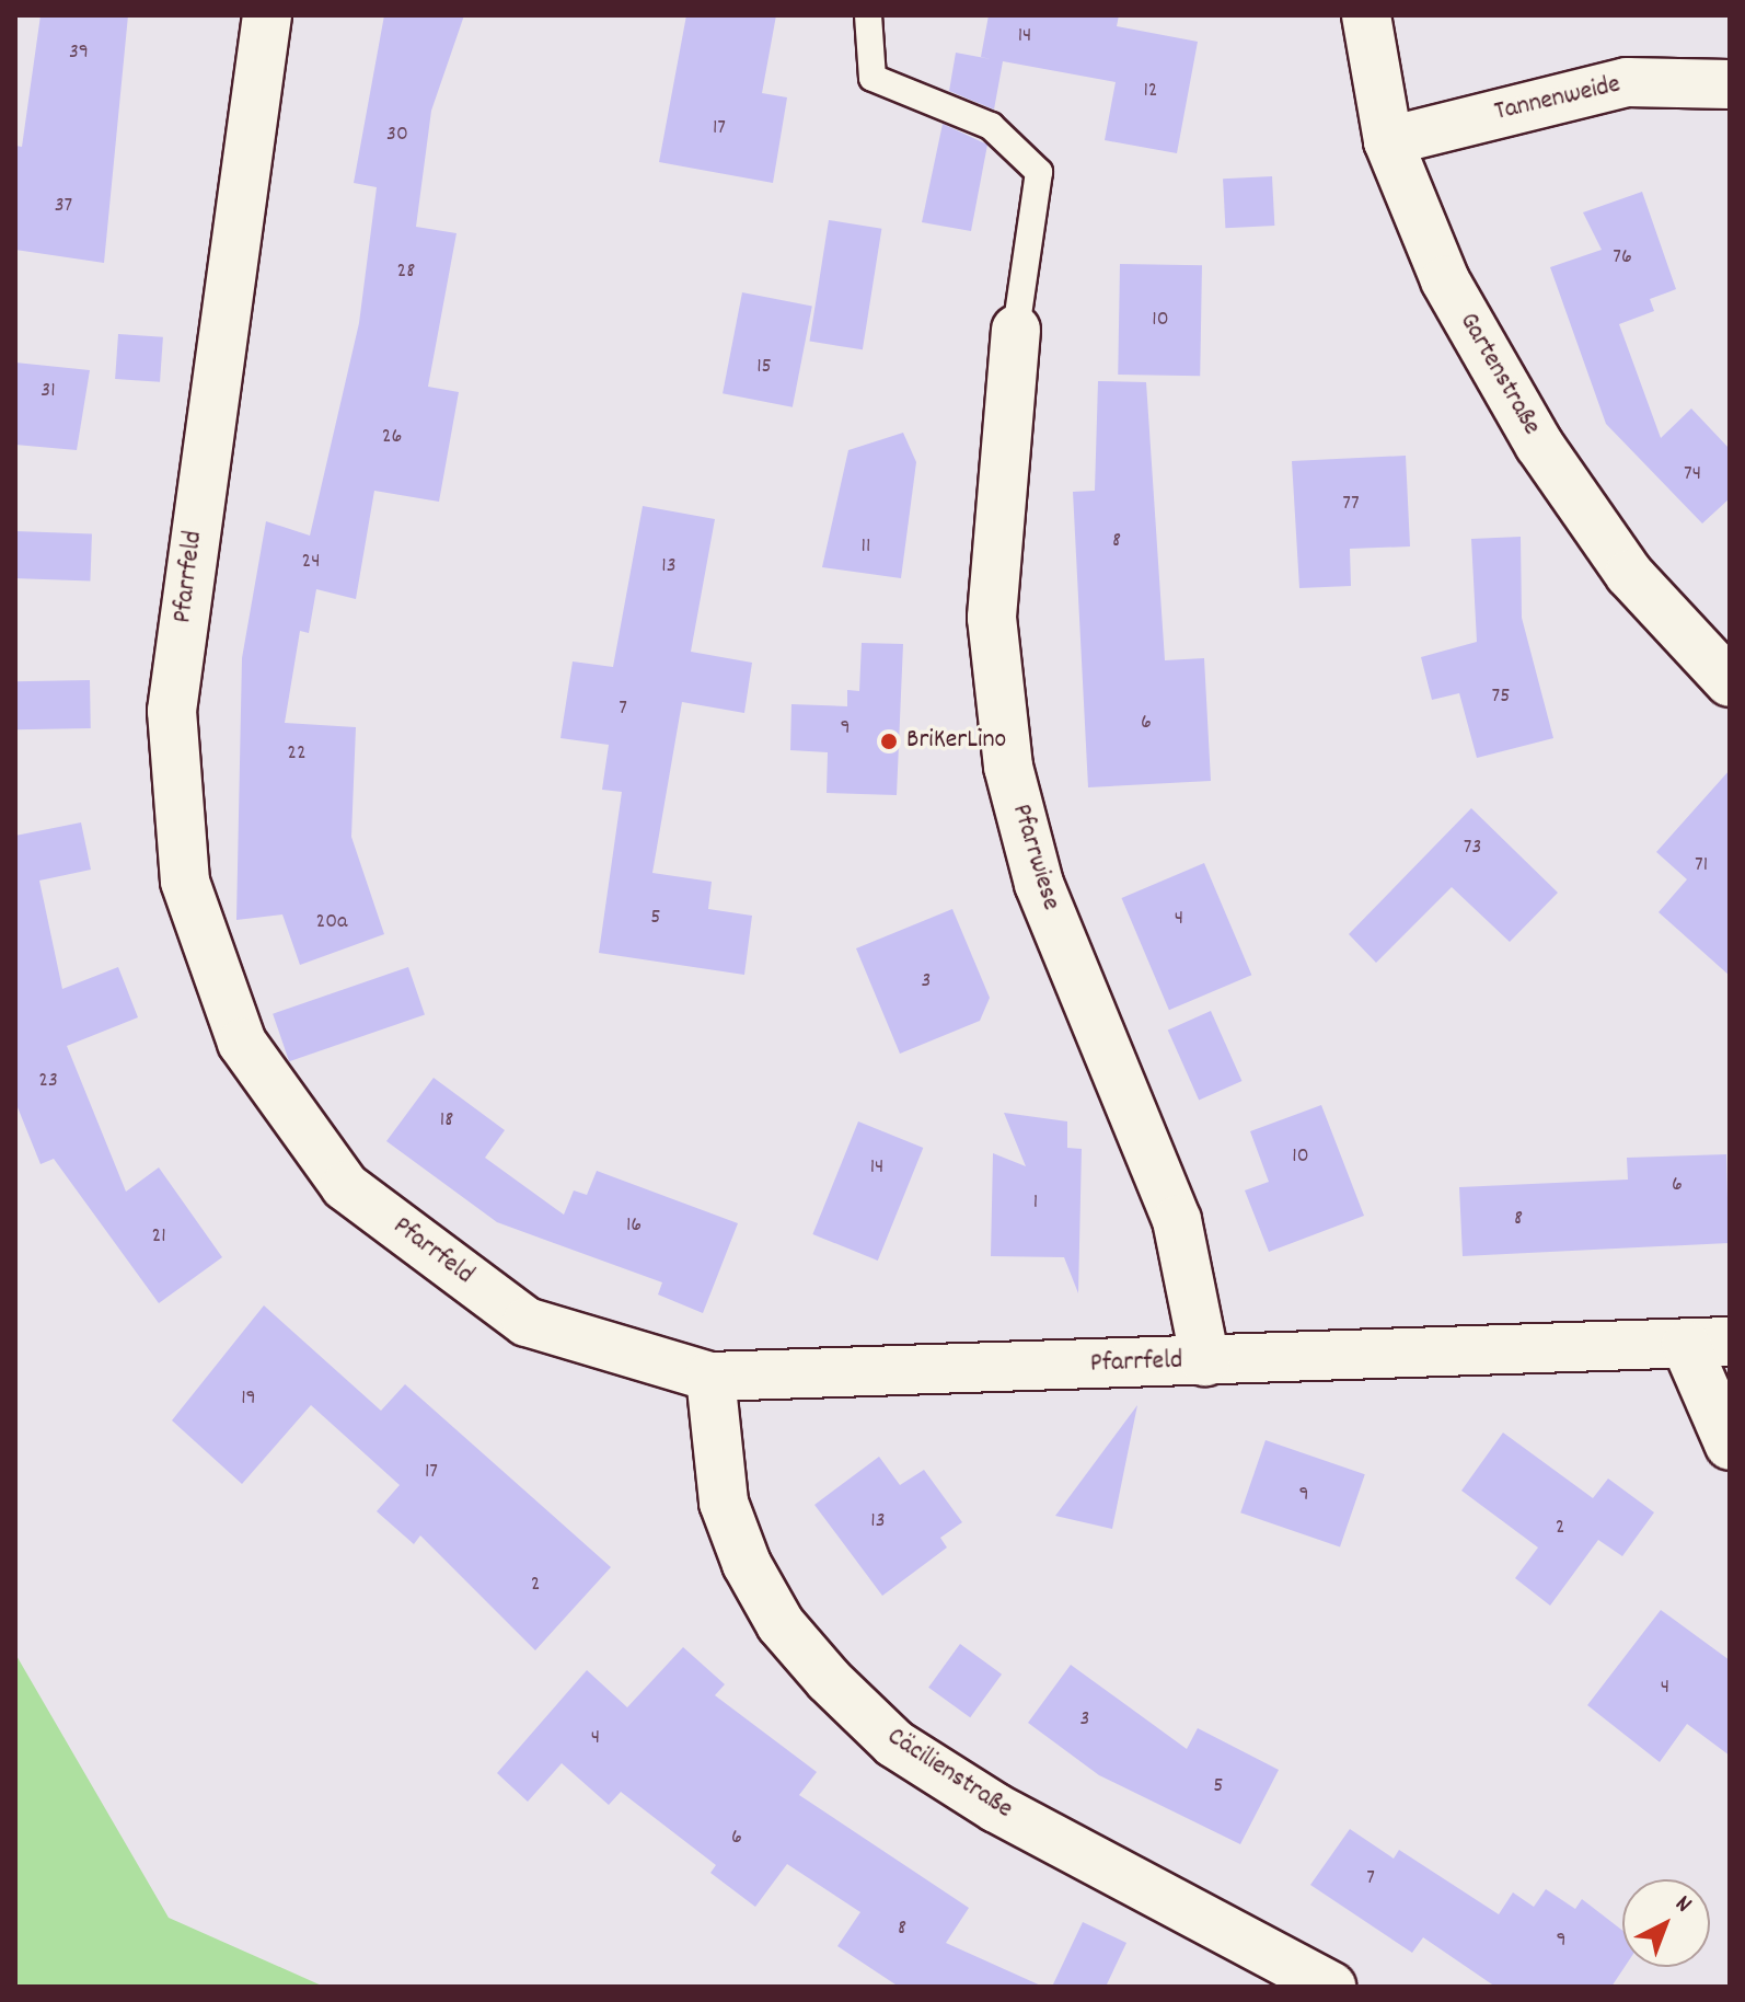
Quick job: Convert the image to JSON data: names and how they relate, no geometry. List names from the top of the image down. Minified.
{"streets":{"street":["Tannenweide","Gartenstraße","Pfarrfeld","Pfarrwiese","Cäcilienstraße"]},"crossings":[["Tannenweide","Gartenstraße"],["Pfarrfeld","Pfarrwiese"],["Pfarrfeld","Cäcilienstraße"]],"places":["BriKerLino"],"house_numbers":["14","39","12","17","30","37","76","28","10","15","31","26","74","77","8","11","24","13","75","7","6","9","22","73","71","5","4","20a","3","23","18","10","14","6","1","8","16","21","19","17","9","13","2","2","4","3","4","5","6","7","8","9"],"north":"top right"}
